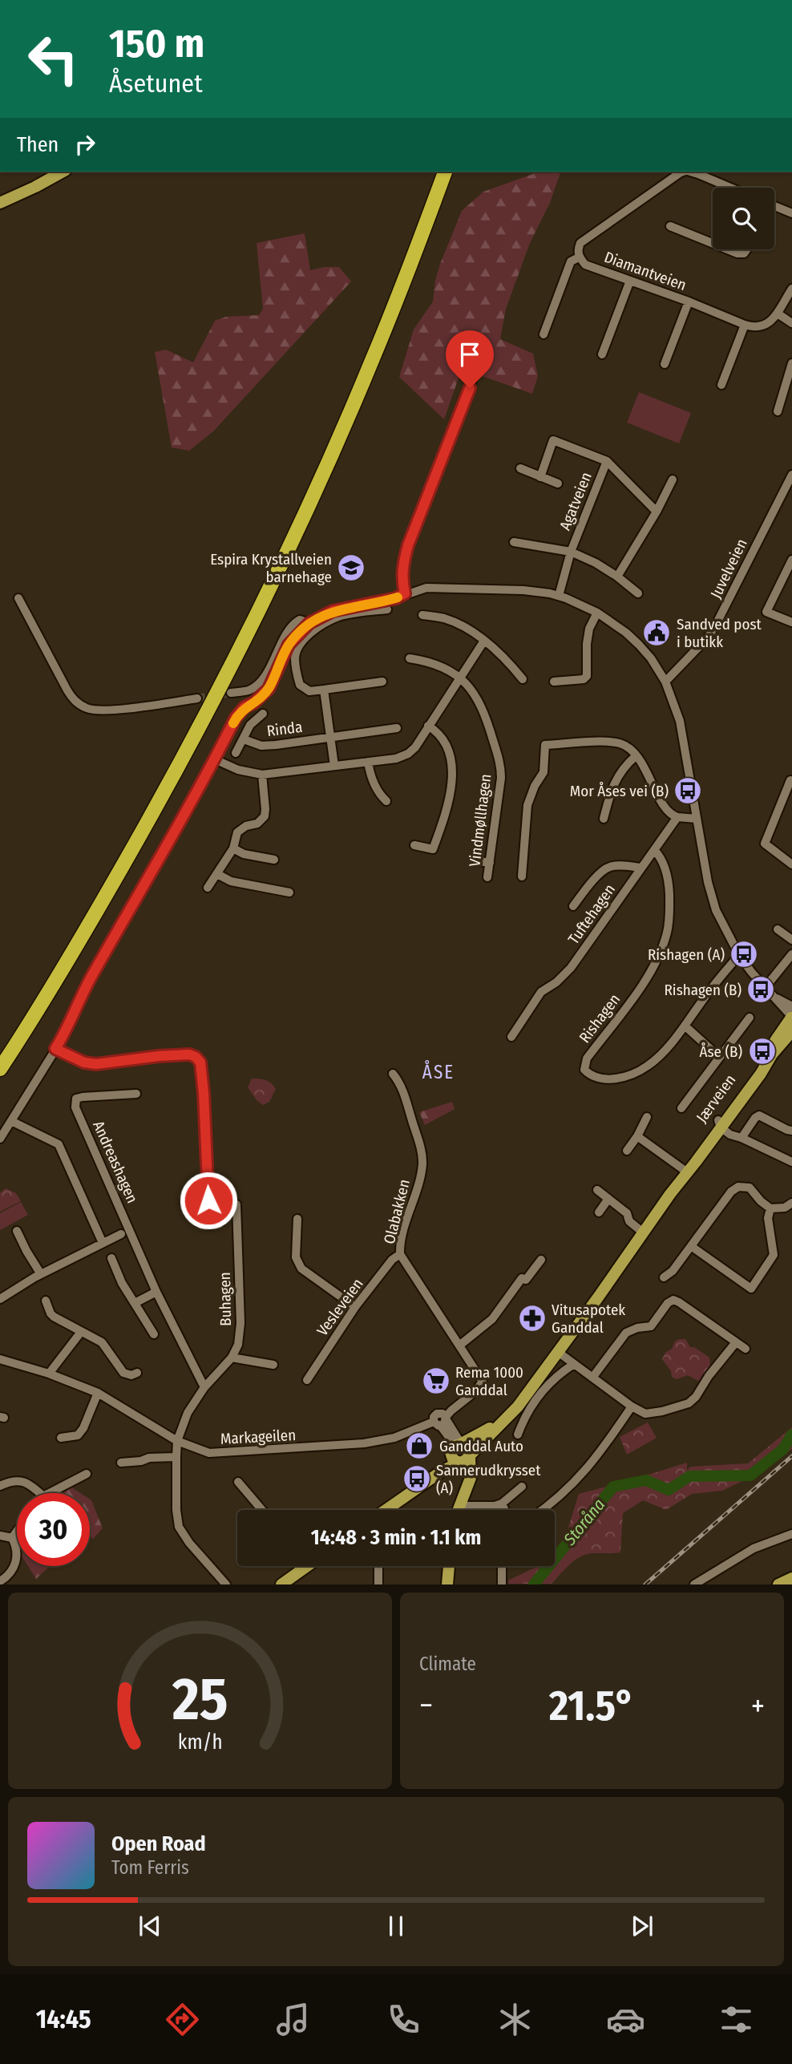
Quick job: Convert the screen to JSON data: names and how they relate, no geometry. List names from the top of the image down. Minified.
{"streets":{"main road":["Jærveien"],"street":["Diamantveien","Agatveien","Juvelveien","Rinda","Vindmøllhagen","Tuftehagen","Rishagen","Andreashagen","Olabakken","Buhagen","Vesleveien","Markageilen"]},"crossings":[["Tuftehagen","Rishagen"],["Andreashagen","Buhagen"],["Olabakken","Vesleveien"],["Olabakken","Markageilen"],["Buhagen","Markageilen"]],"districts":["ÅSE"],"water":["Storåna"],"places":{"school or university":["Espira Krystallveien barnehage"],"public building":["Sandved post i butikk"],"bus stop":["Mor Åses vei (B)","Rishagen (A)","Rishagen (B)","Åse (B)","Sannerudkrysset (A)"],"pharmacy":["Vitusapotek Ganddal"],"supermarket":["Rema 1000 Ganddal"],"shop":["Ganddal Auto"]},"page":{"turn":["150 m","Åsetunet"],"then":"Then","limit":"30","trip":"14:48 · 3 min · 1.1 km","tile":"Climate","heat":["−","21.5°","+"],"song":["Open Road","Tom Ferris"],"tabs":"14:45","gauge":["25","km/h"]}}
